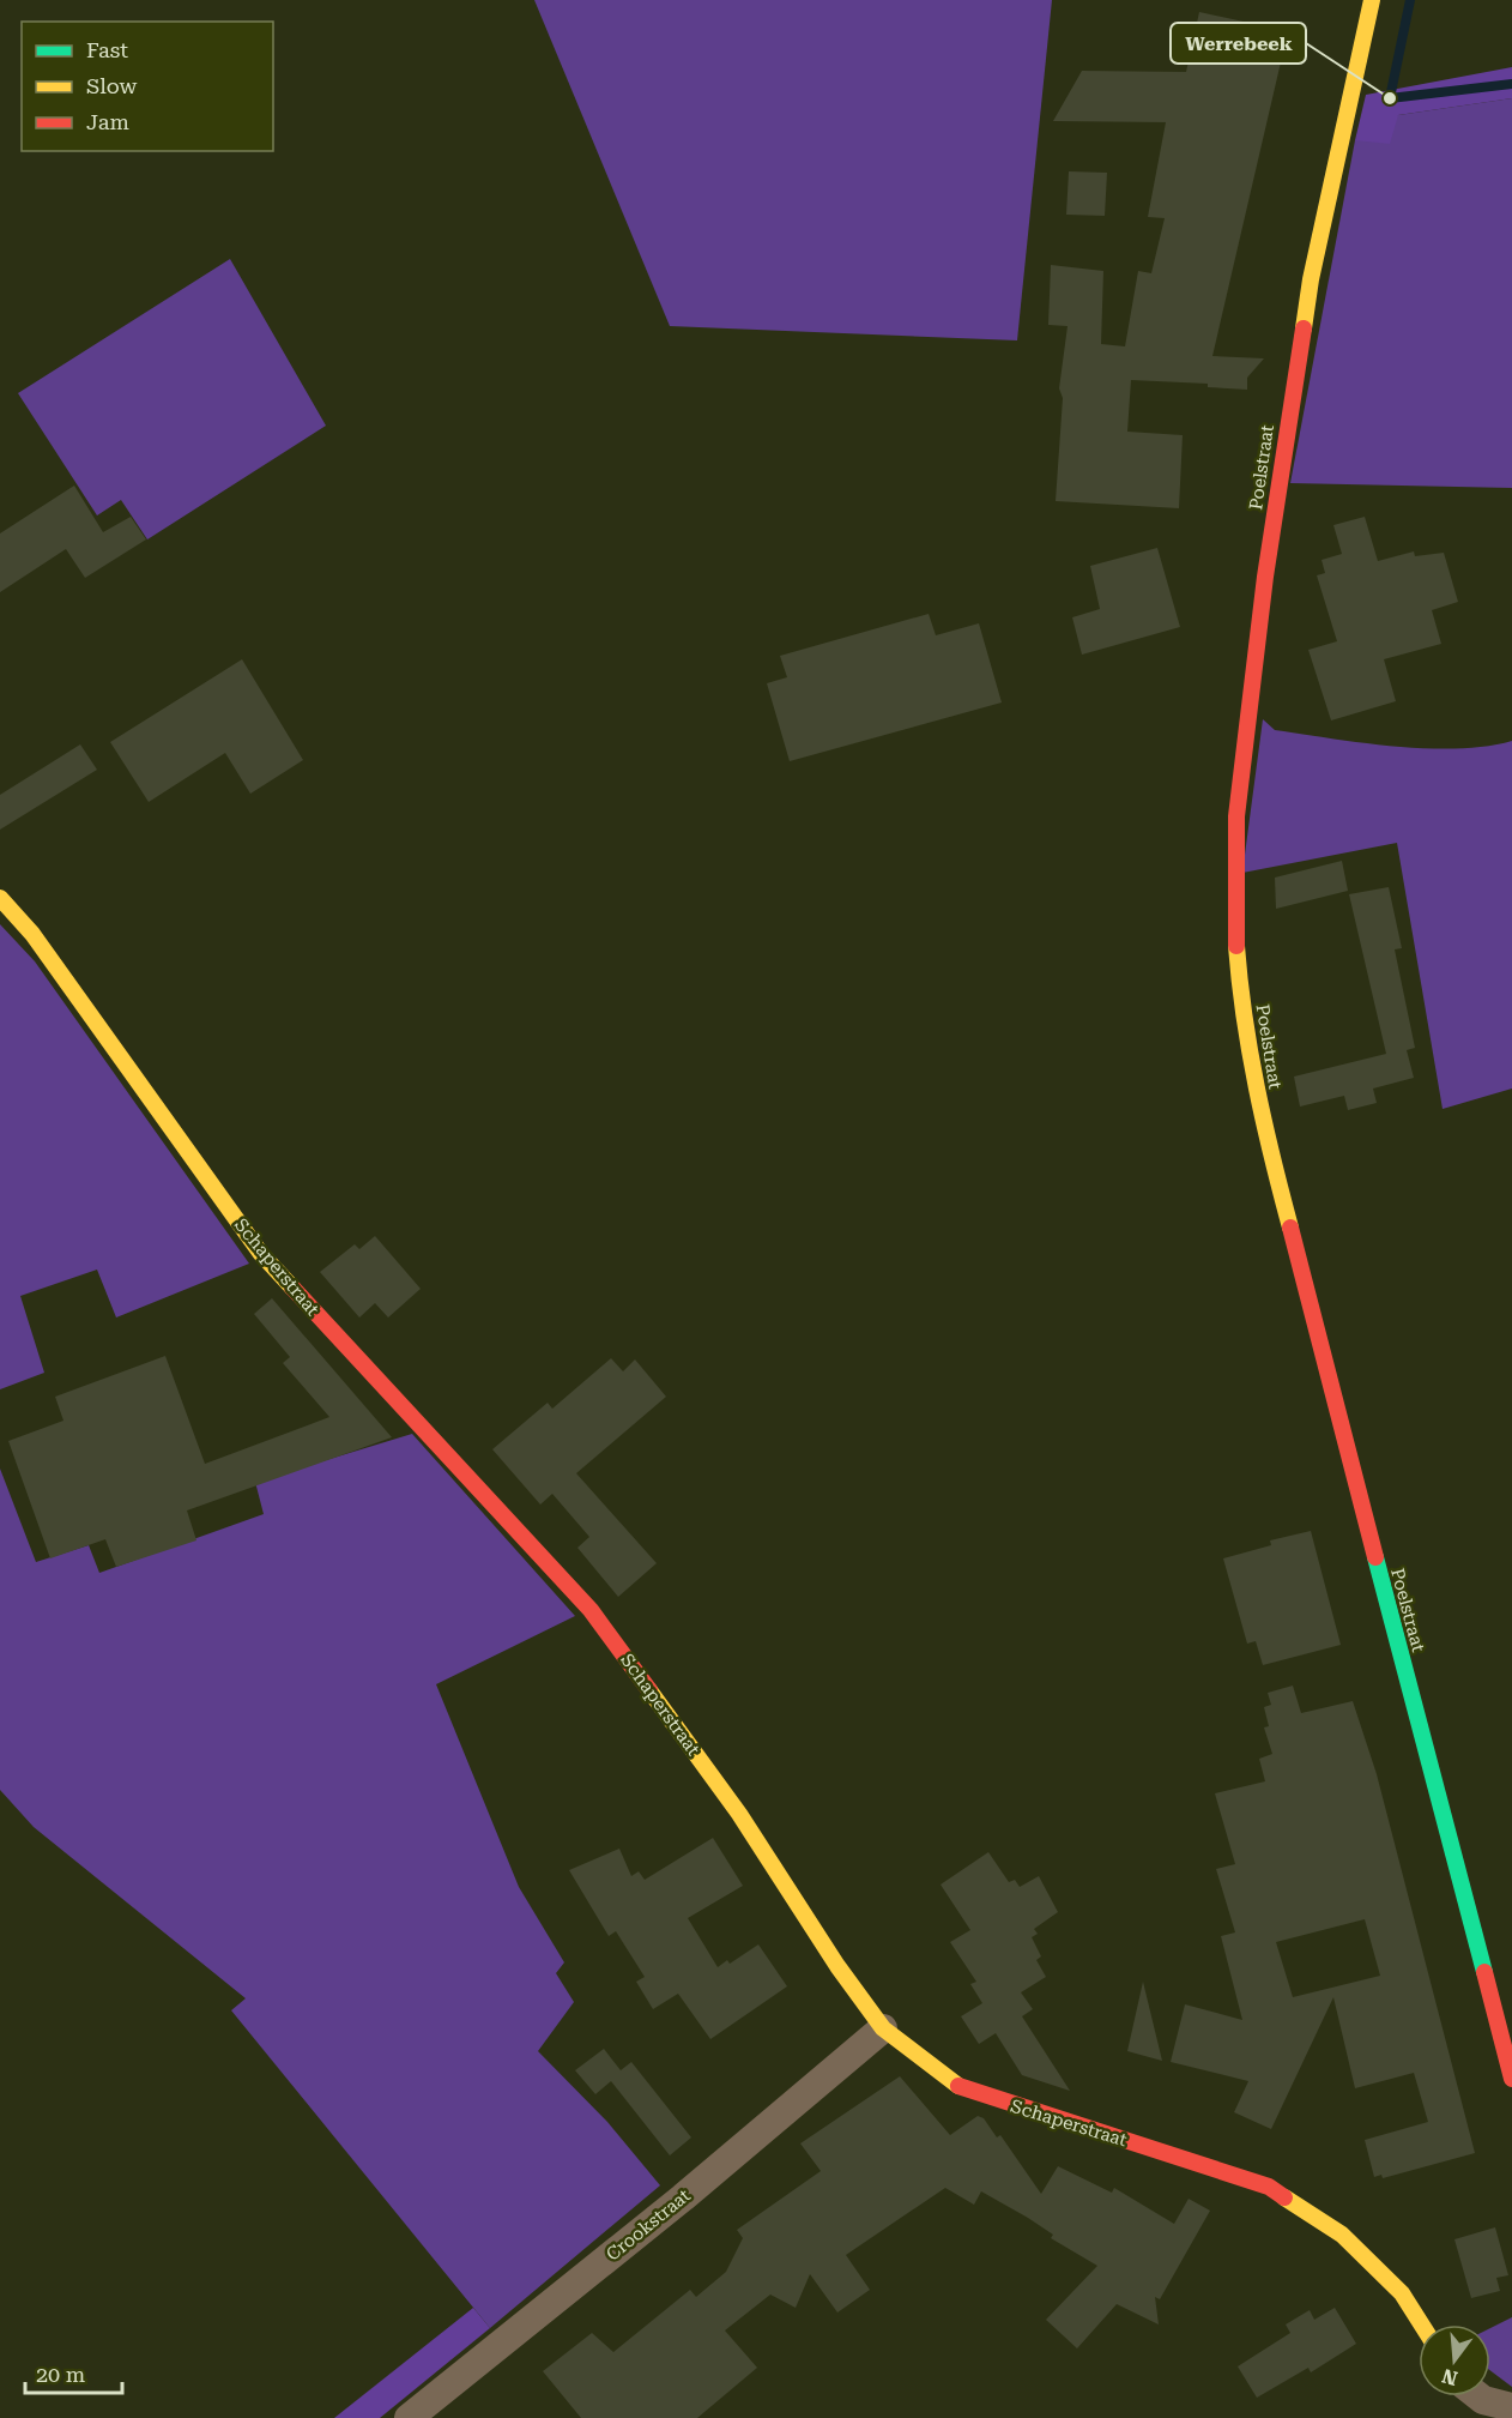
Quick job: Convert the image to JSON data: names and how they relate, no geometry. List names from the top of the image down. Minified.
{"streets":{"street":["Poelstraat","Schaperstraat","Crookstraat"]},"crossings":[["Schaperstraat","Crookstraat"]],"places":["Werrebeek"],"legend":["Fast","Slow","Jam"],"scale_bar":"20 m","north":"bottom"}
